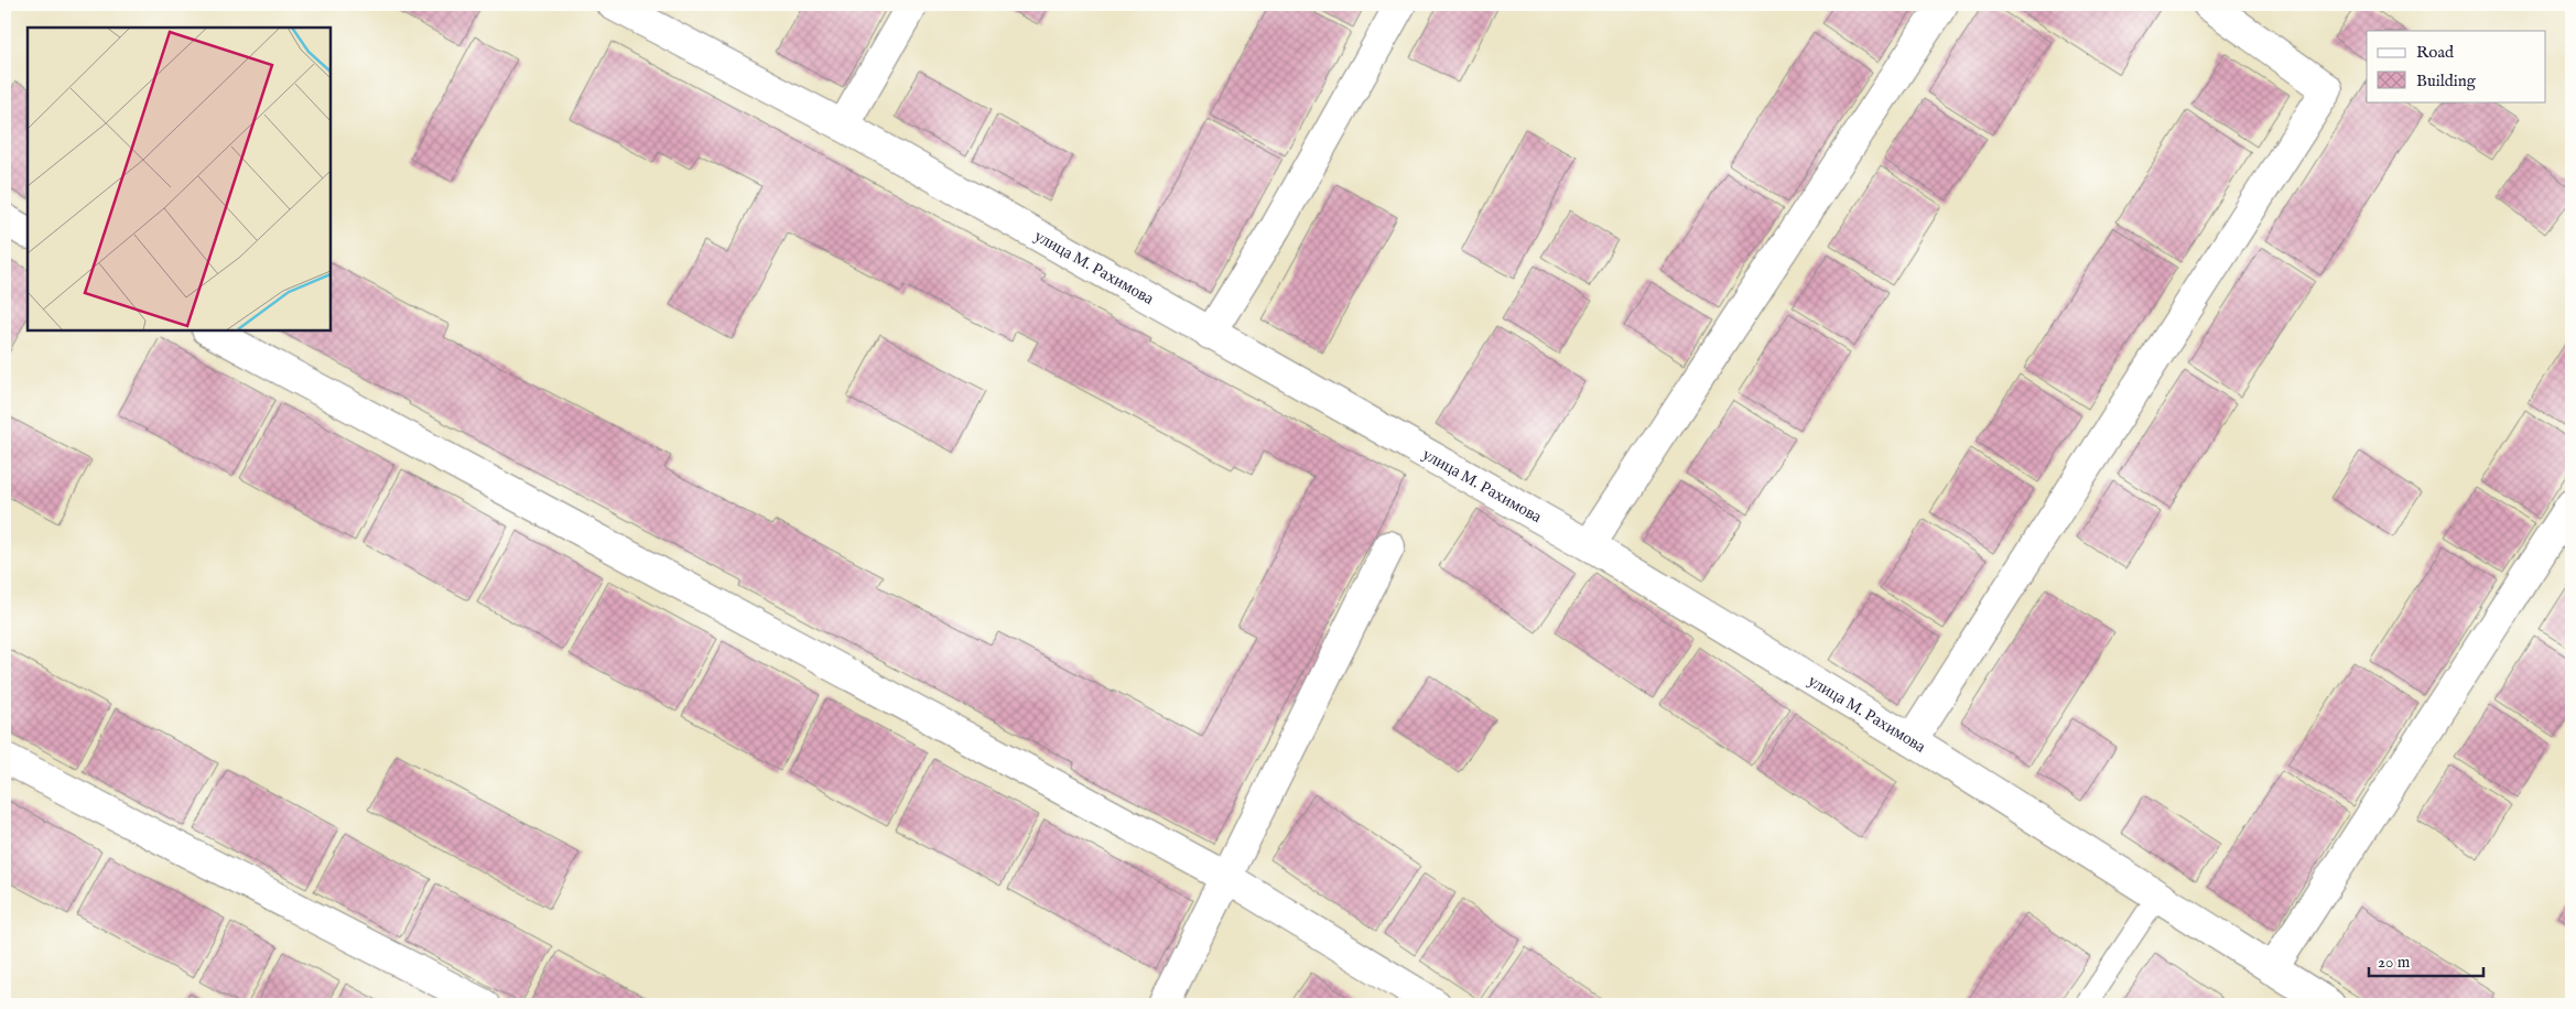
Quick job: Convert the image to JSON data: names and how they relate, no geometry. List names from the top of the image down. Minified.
{"streets":{"street":["улица М. Рахимова"]},"legend":["Road","Building"],"scale_bar":"20 m"}
